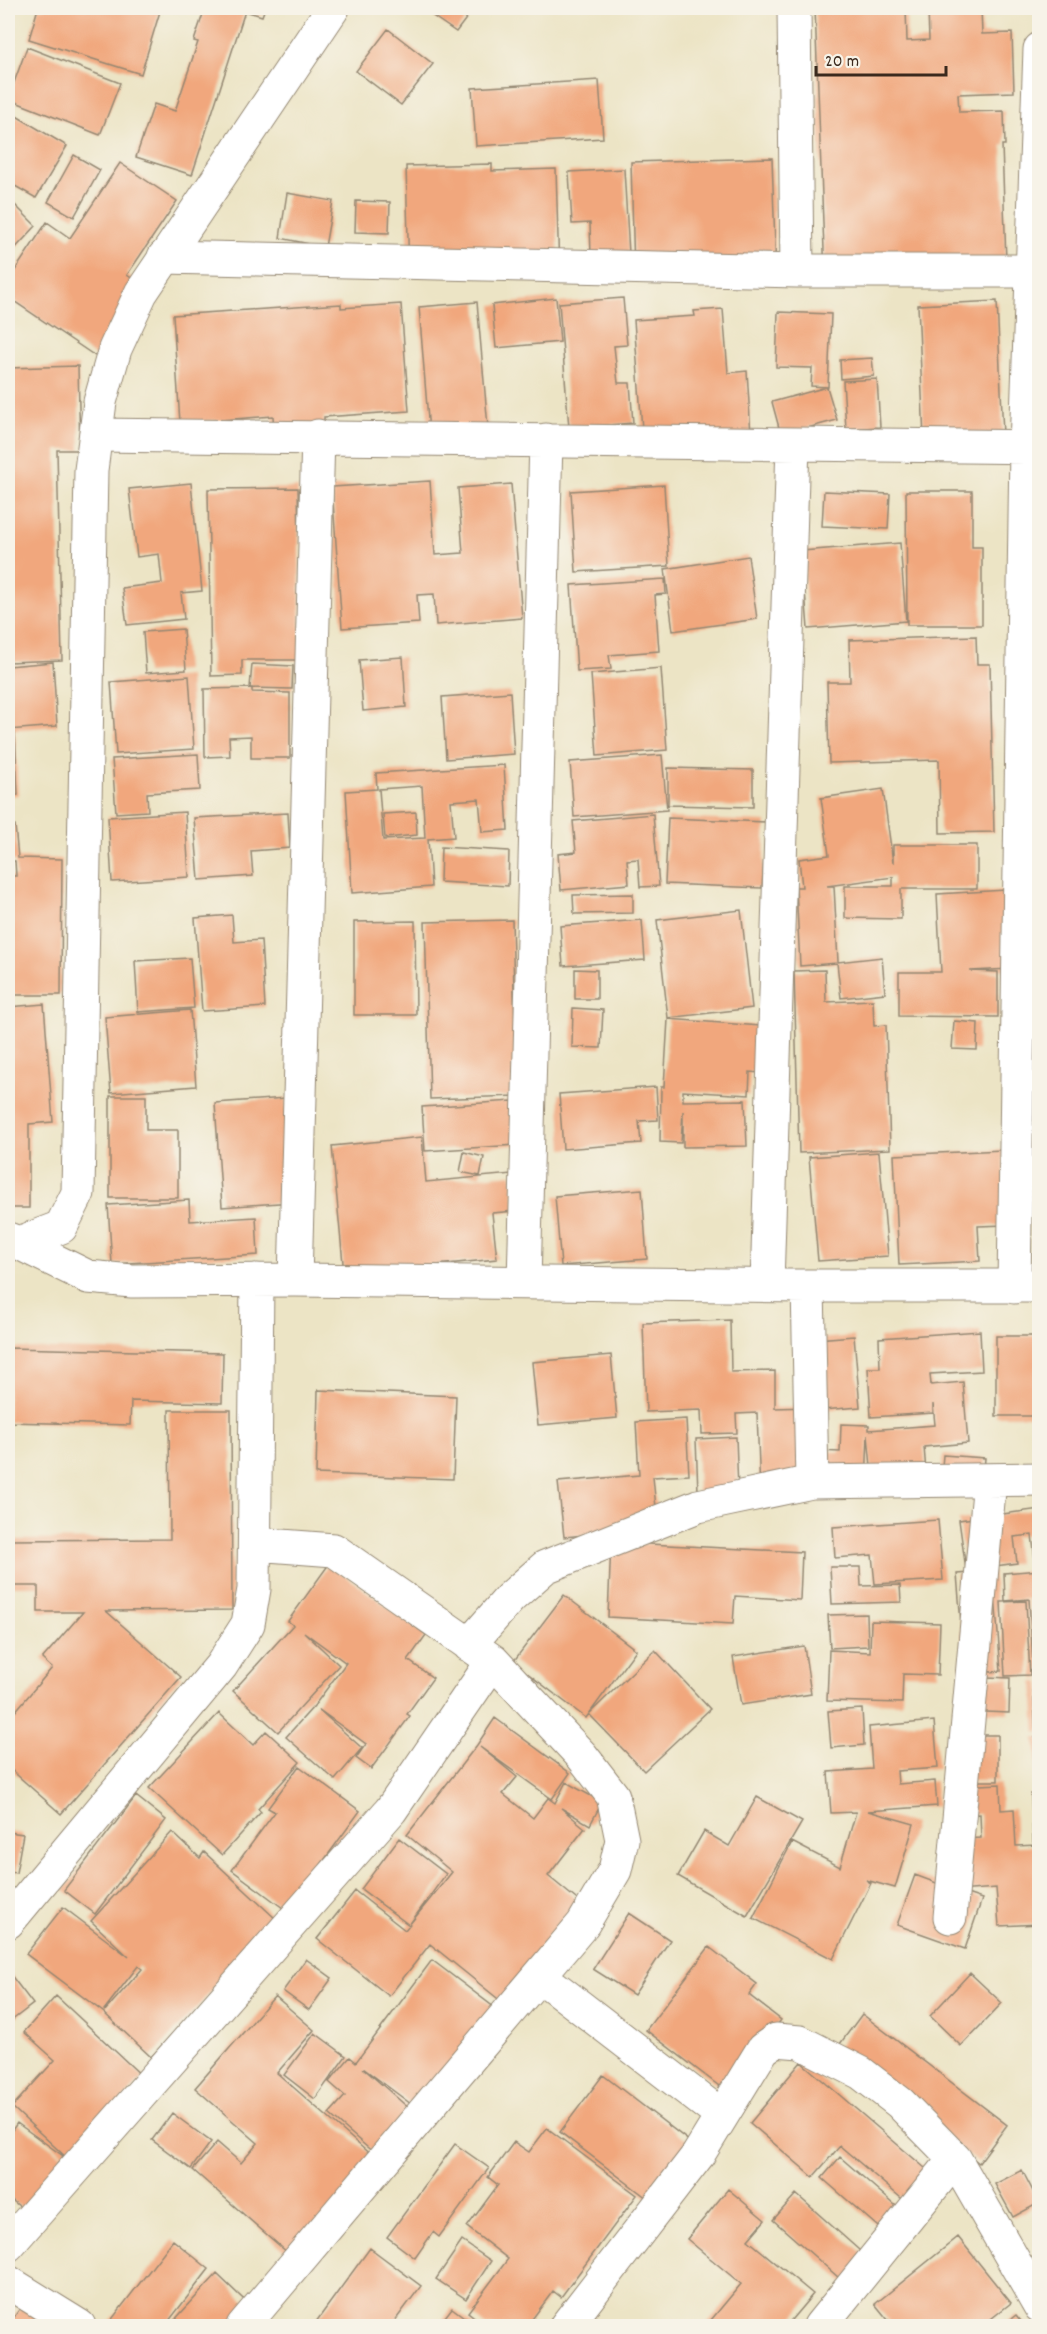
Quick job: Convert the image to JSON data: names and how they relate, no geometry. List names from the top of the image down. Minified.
{"scale_bar":"20 m"}
